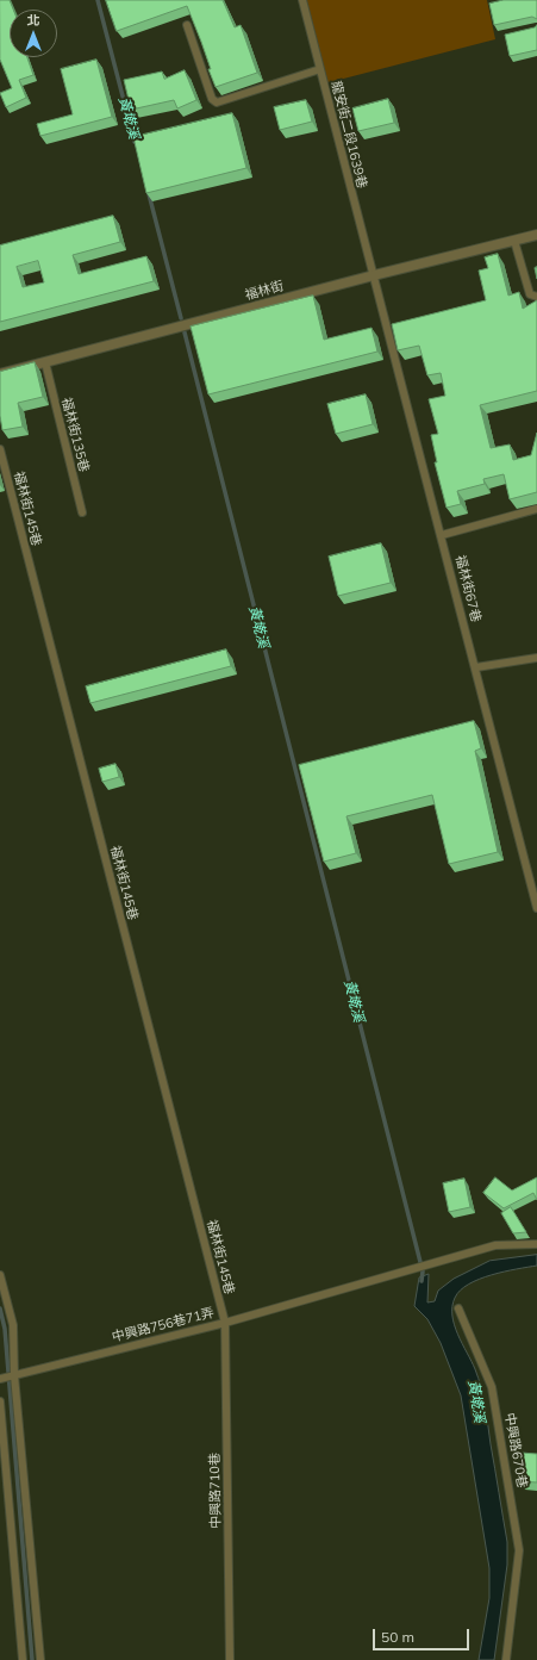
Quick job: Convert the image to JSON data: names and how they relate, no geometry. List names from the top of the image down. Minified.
{"streets":{"street":["福林街"],"lane":["龍安街二段1639巷","福林街135巷","福林街145巷","福林街67巷","中興路756巷71弄","中興路670巷","中興路710巷"]},"crossings":[["龍安街二段1639巷","福林街"],["龍安街二段1639巷","福林街67巷"],["福林街","福林街135巷"],["福林街","福林街67巷"],["福林街145巷","中興路756巷71弄"],["福林街145巷","中興路710巷"],["中興路756巷71弄","中興路710巷"]],"water":["黃墘溪"],"scale_bar":"50 m","north":"top"}
